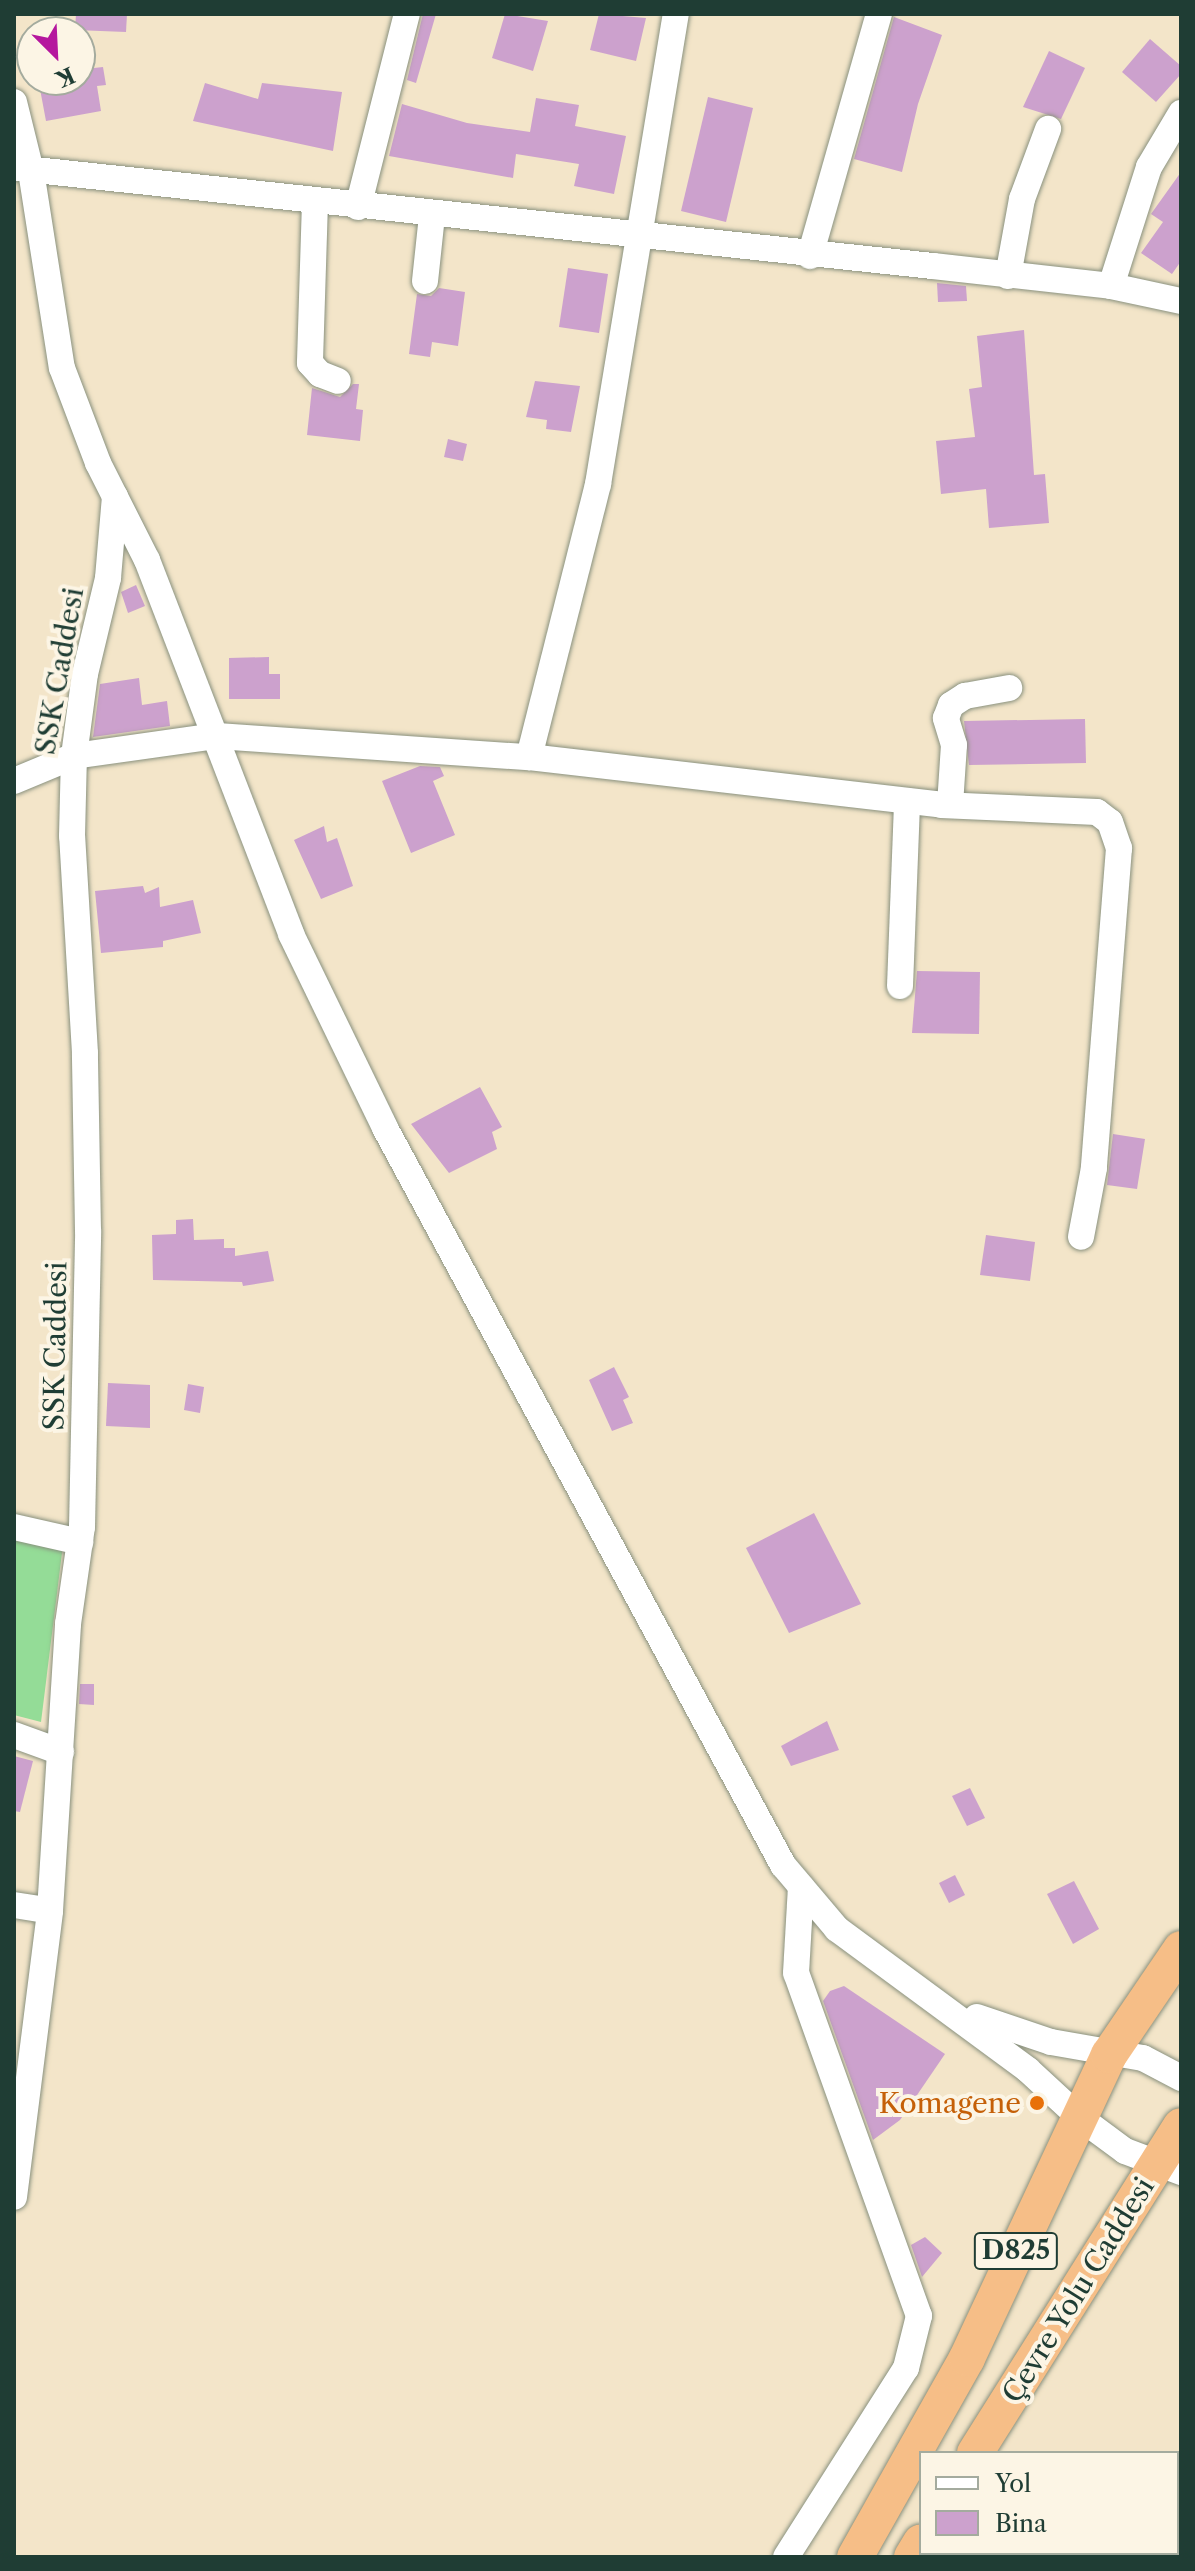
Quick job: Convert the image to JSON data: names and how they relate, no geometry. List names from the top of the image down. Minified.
{"streets":{"highway":["D825","Çevre Yolu Caddesi"],"street":["SSK Caddesi"]},"places":["Komagene"],"legend":["Yol","Bina"],"north":"bottom right"}
